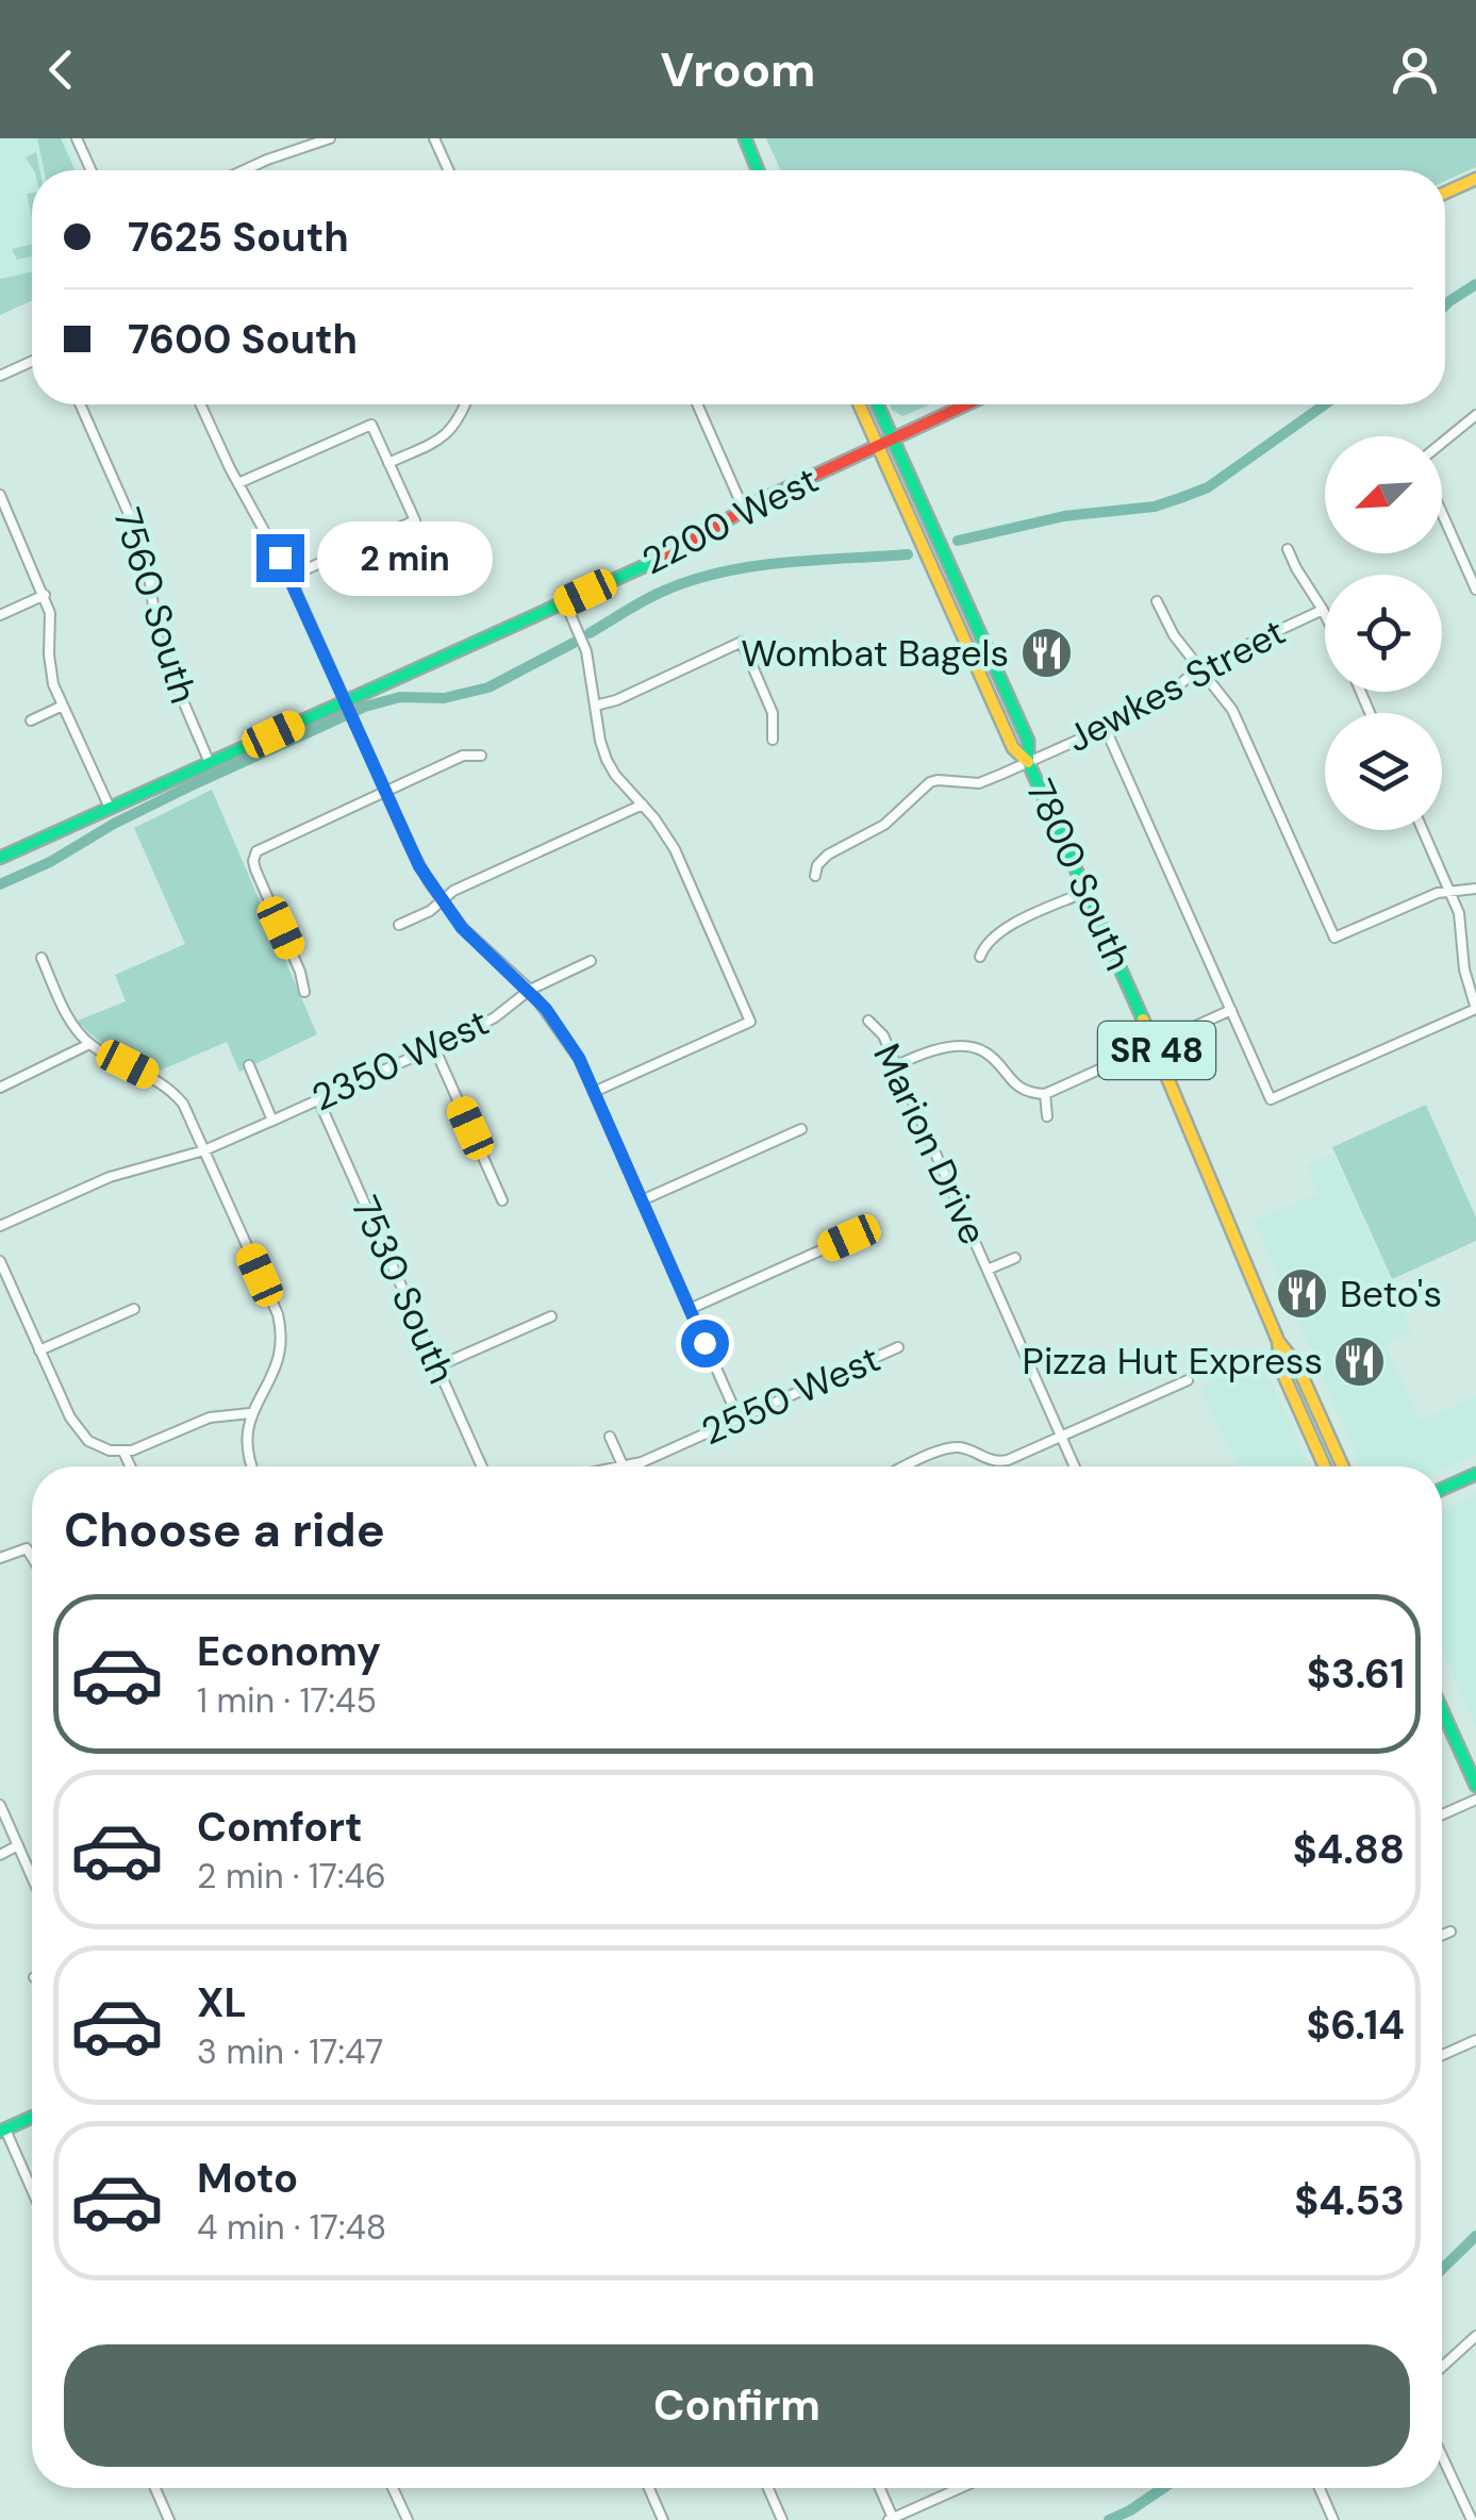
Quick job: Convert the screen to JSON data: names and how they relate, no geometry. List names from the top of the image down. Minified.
{"streets":{"main road":["2200 West","7800 South","SR 48"],"street":["7560 South","Jewkes Street","2350 West","Marion Drive","7530 South","2550 West"]},"crossings":[["2200 West","7560 South"],["2200 West","7800 South"],["Jewkes Street","7800 South"],["2350 West","7530 South"]],"places":{"restaurant":["Wombat Bagels","Beto's","Pizza Hut Express"]},"north":"bottom left","page":{"header":"Vroom","banner":["7625 South","7600 South"],"bubble":"2 min","heading":"Choose a ride","list":[{"name":"Economy","note":"1 min · 17:45","value":"$3.61"},{"name":"Comfort","note":"2 min · 17:46","value":"$4.88"},{"name":"XL","note":"3 min · 17:47","value":"$6.14"},{"name":"Moto","note":"4 min · 17:48","value":"$4.53"}],"buttons":"Confirm"}}
